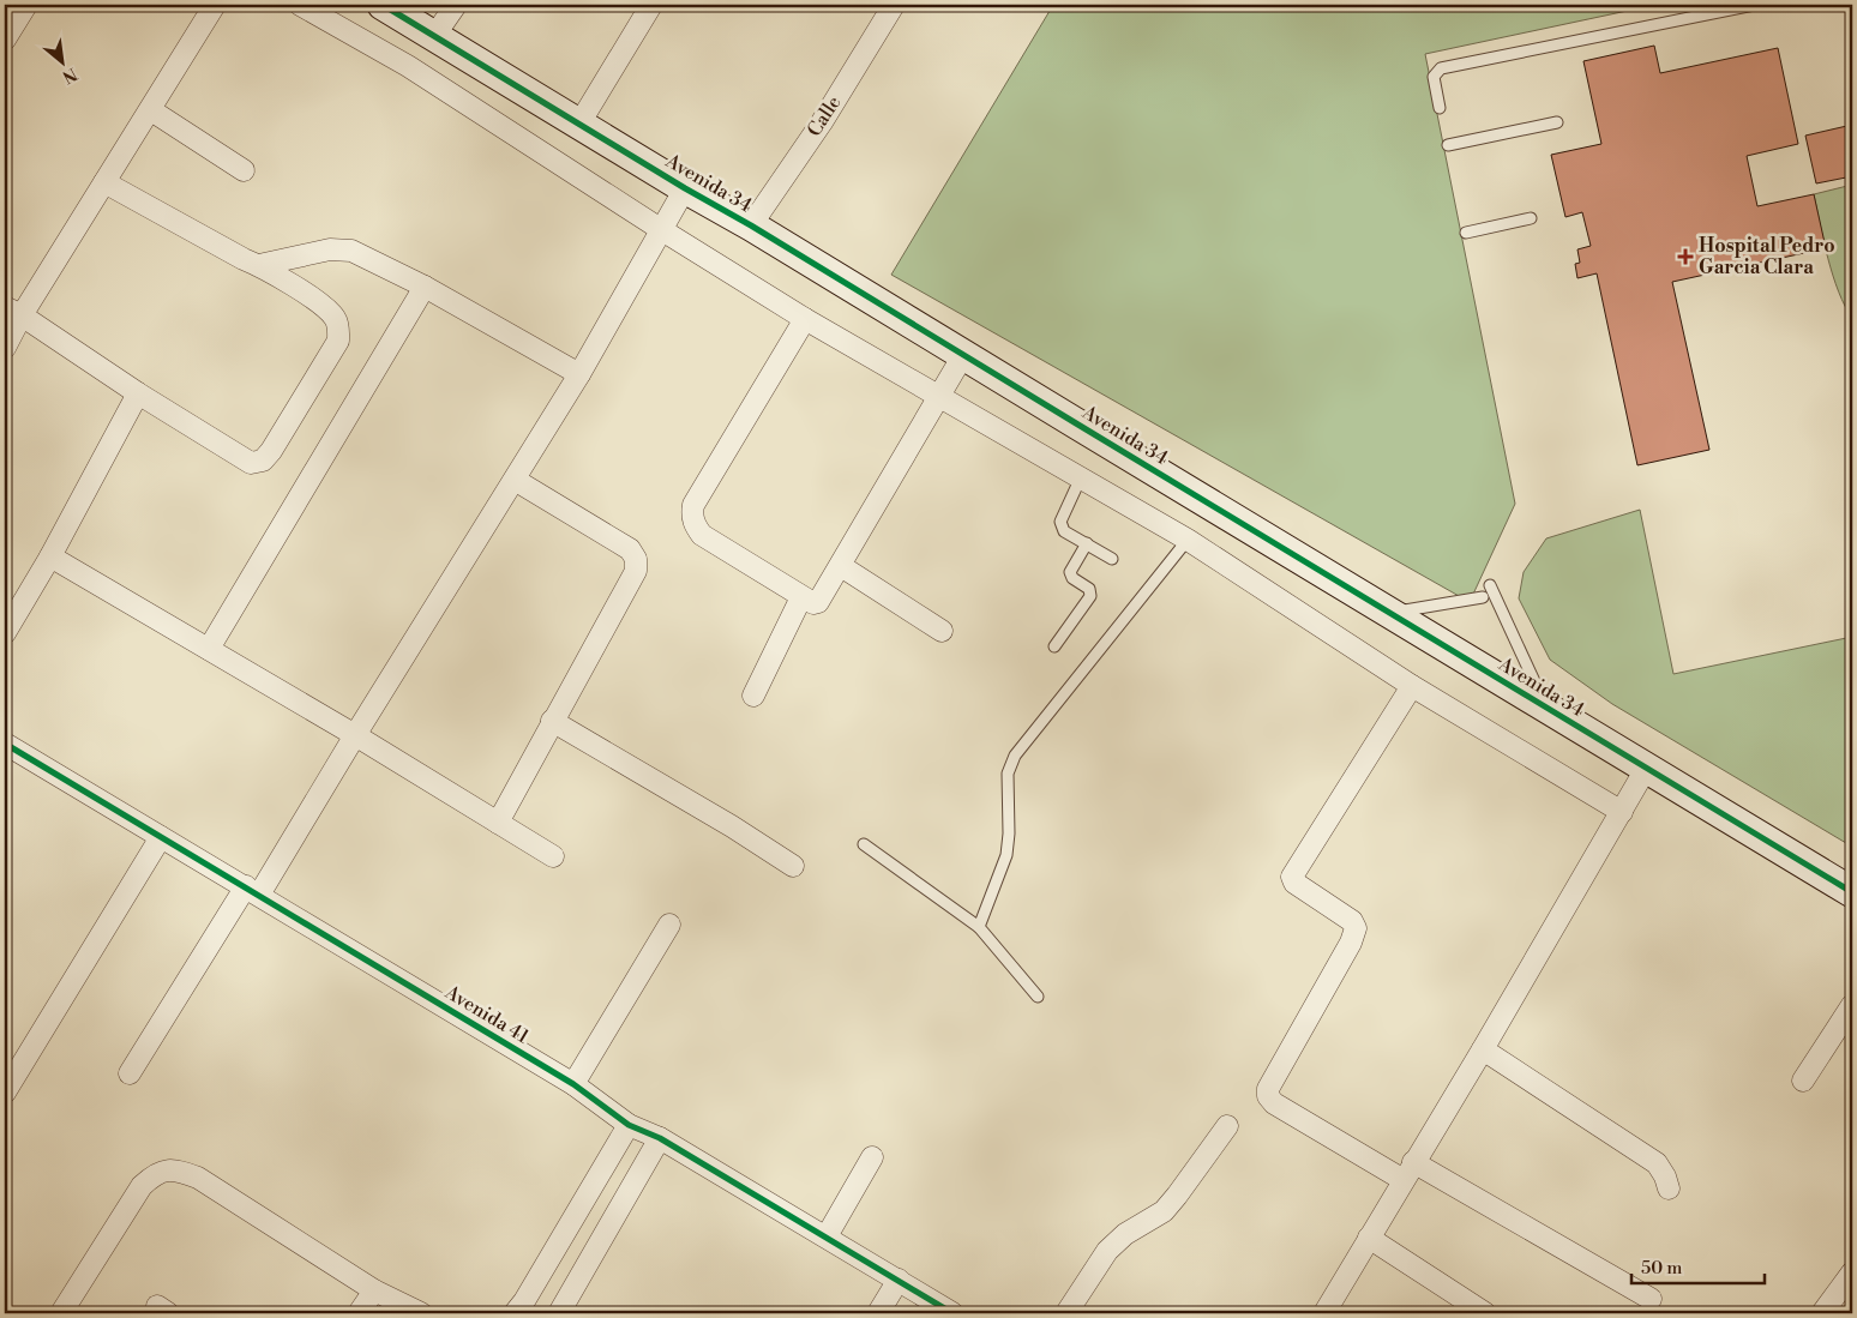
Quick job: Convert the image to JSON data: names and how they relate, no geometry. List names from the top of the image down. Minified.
{"streets":{"street":["Calle","Avenida 34","Avenida 41"]},"crossings":[["Calle","Avenida 34"]],"places":{"health":["Hospital Pedro Garcia Clara"]},"scale_bar":"50 m","north":"bottom right"}
